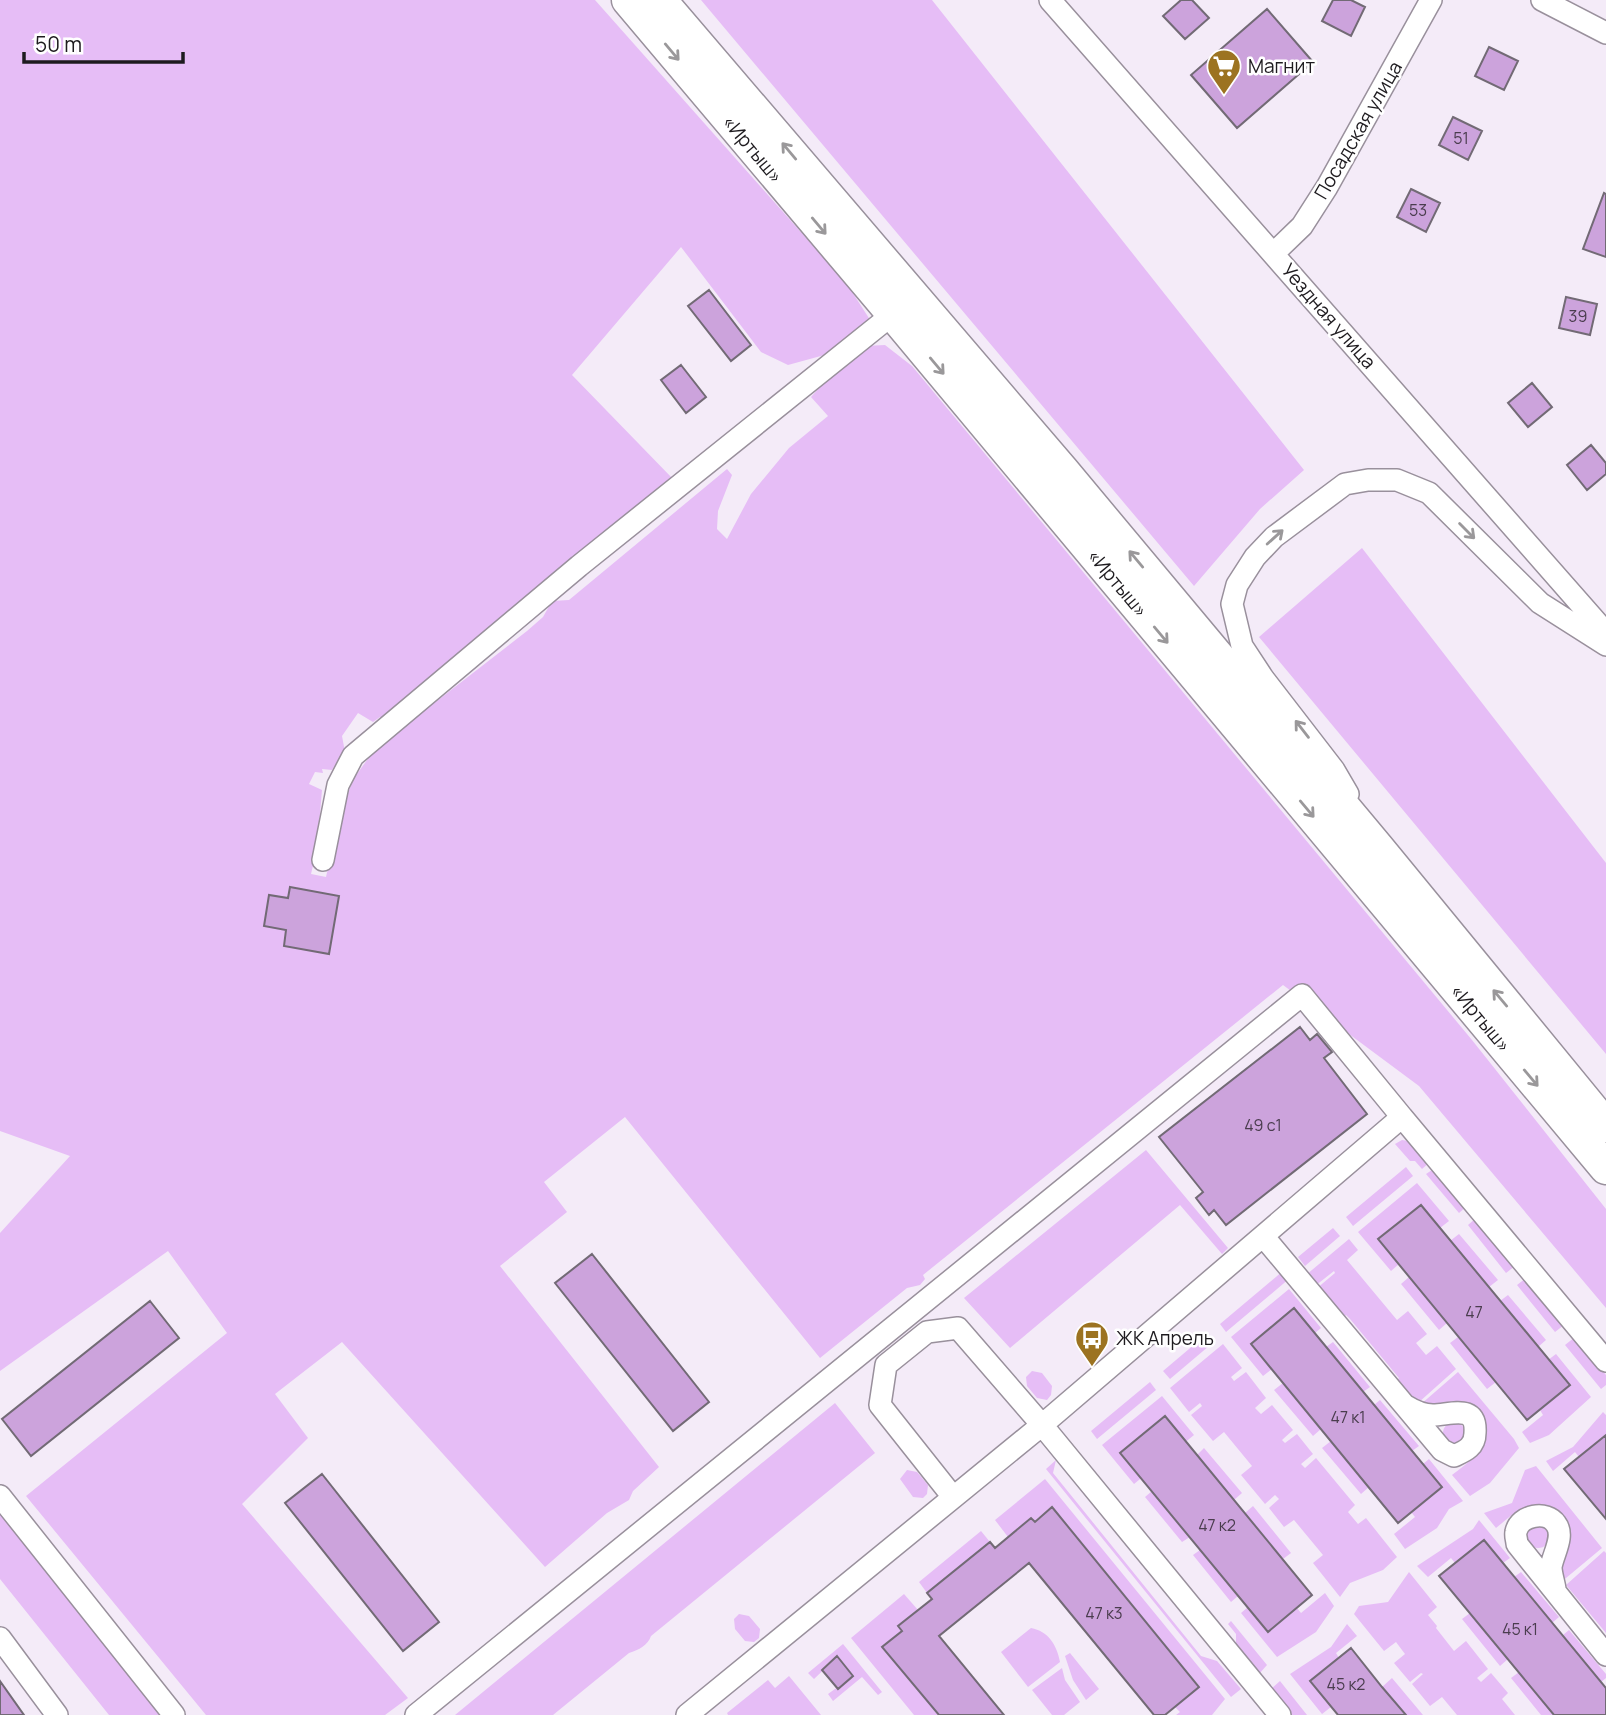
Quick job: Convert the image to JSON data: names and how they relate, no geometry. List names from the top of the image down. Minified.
{"streets":{"highway":["«Иртыш»"],"street":["Посадская улица","Уездная улица"]},"crossings":[["Посадская улица","Уездная улица"]],"places":{"supermarket":["Магнит"],"bus stop":["ЖК Апрель"]},"house_numbers":["51","53","39","49 с1","47","47 к1","47 к2","47 к3","45 к1","45 к2"],"scale_bar":"50 m"}
